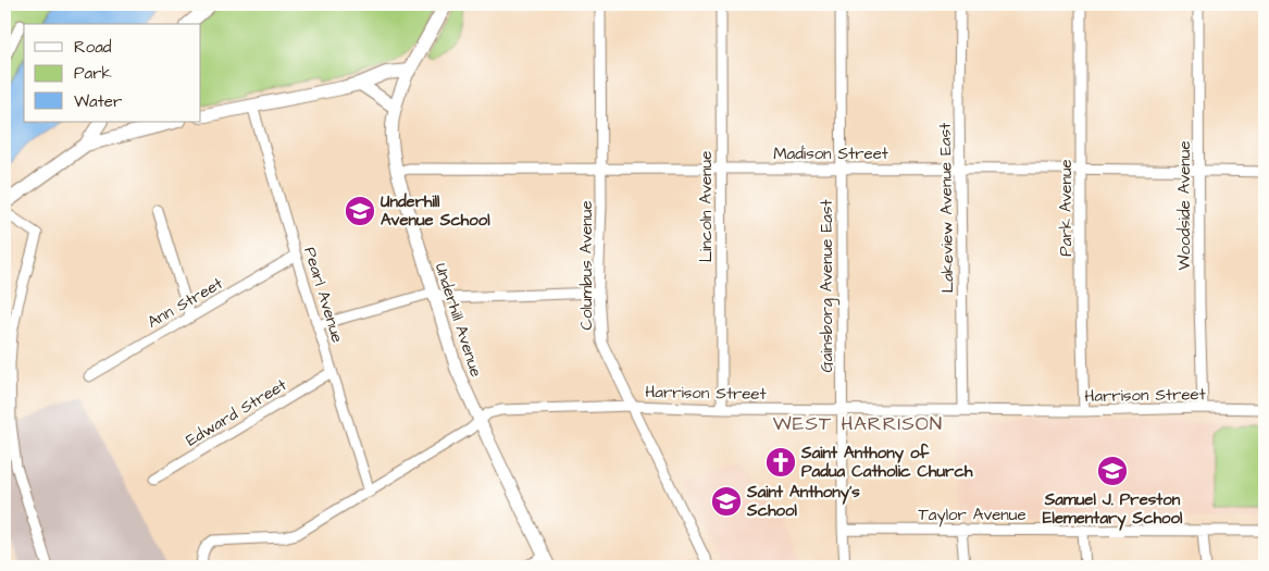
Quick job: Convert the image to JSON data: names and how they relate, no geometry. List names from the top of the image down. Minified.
{"streets":{"street":["Madison Street","Woodside Avenue","Lincoln Avenue","Lakeview Avenue East","Park Avenue","Columbus Avenue","Gainsborg Avenue East","Pearl Avenue","Ann Street","Underhill Avenue","Harrison Street","Edward Street","Taylor Avenue"]},"crossings":[["Madison Street","Woodside Avenue"],["Madison Street","Lincoln Avenue"],["Madison Street","Lakeview Avenue East"],["Madison Street","Park Avenue"],["Madison Street","Columbus Avenue"],["Madison Street","Gainsborg Avenue East"],["Madison Street","Underhill Avenue"],["Woodside Avenue","Harrison Street"],["Lincoln Avenue","Harrison Street"],["Lakeview Avenue East","Harrison Street"],["Park Avenue","Harrison Street"],["Columbus Avenue","Harrison Street"],["Gainsborg Avenue East","Harrison Street"],["Gainsborg Avenue East","Taylor Avenue"],["Pearl Avenue","Ann Street"],["Pearl Avenue","Harrison Street"],["Pearl Avenue","Edward Street"],["Underhill Avenue","Harrison Street"]],"districts":["WEST HARRISON"],"places":{"school or university":["Underhill Avenue School","Samuel J. Preston Elementary School","Saint Anthony's School"],"church":["Saint Anthony of Padua Catholic Church"]},"legend":["Road","Park","Water"]}
